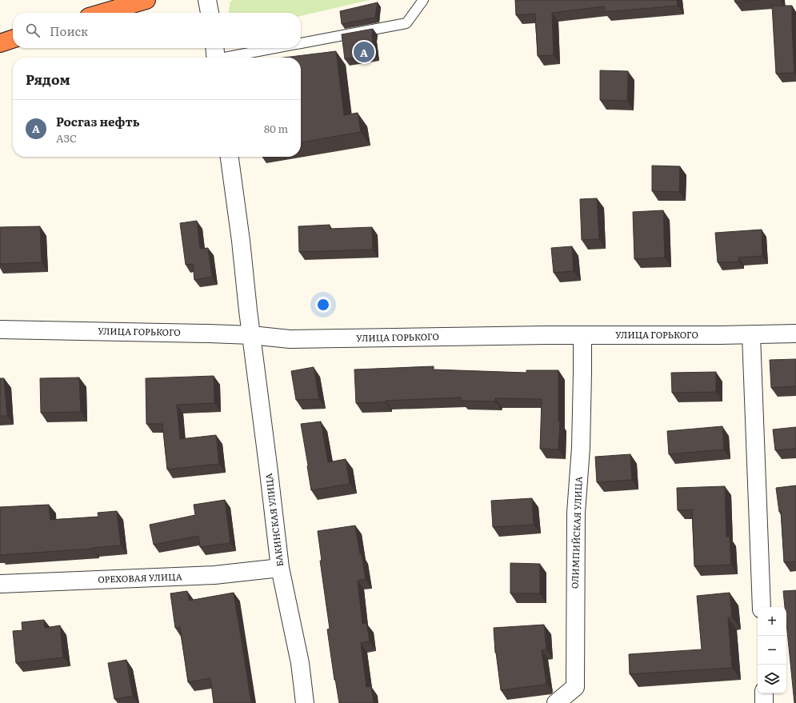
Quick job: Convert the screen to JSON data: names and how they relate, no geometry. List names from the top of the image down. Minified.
{"streets":{"street":["УЛИЦА ГОРЬКОГО","БАКИНСКАЯ УЛИЦА","ОЛИМПИЙСКАЯ УЛИЦА","ОРЕХОВАЯ УЛИЦА"]},"crossings":[["УЛИЦА ГОРЬКОГО","БАКИНСКАЯ УЛИЦА"],["УЛИЦА ГОРЬКОГО","ОЛИМПИЙСКАЯ УЛИЦА"],["БАКИНСКАЯ УЛИЦА","ОРЕХОВАЯ УЛИЦА"]],"page":{"search":"Поиск","pins":"A","heading":"Рядом","list":[{"mark":"A","name":"Росгаз нефть","note":"АЗС","value":"80 m"}],"map_buttons":["+","−"]}}
